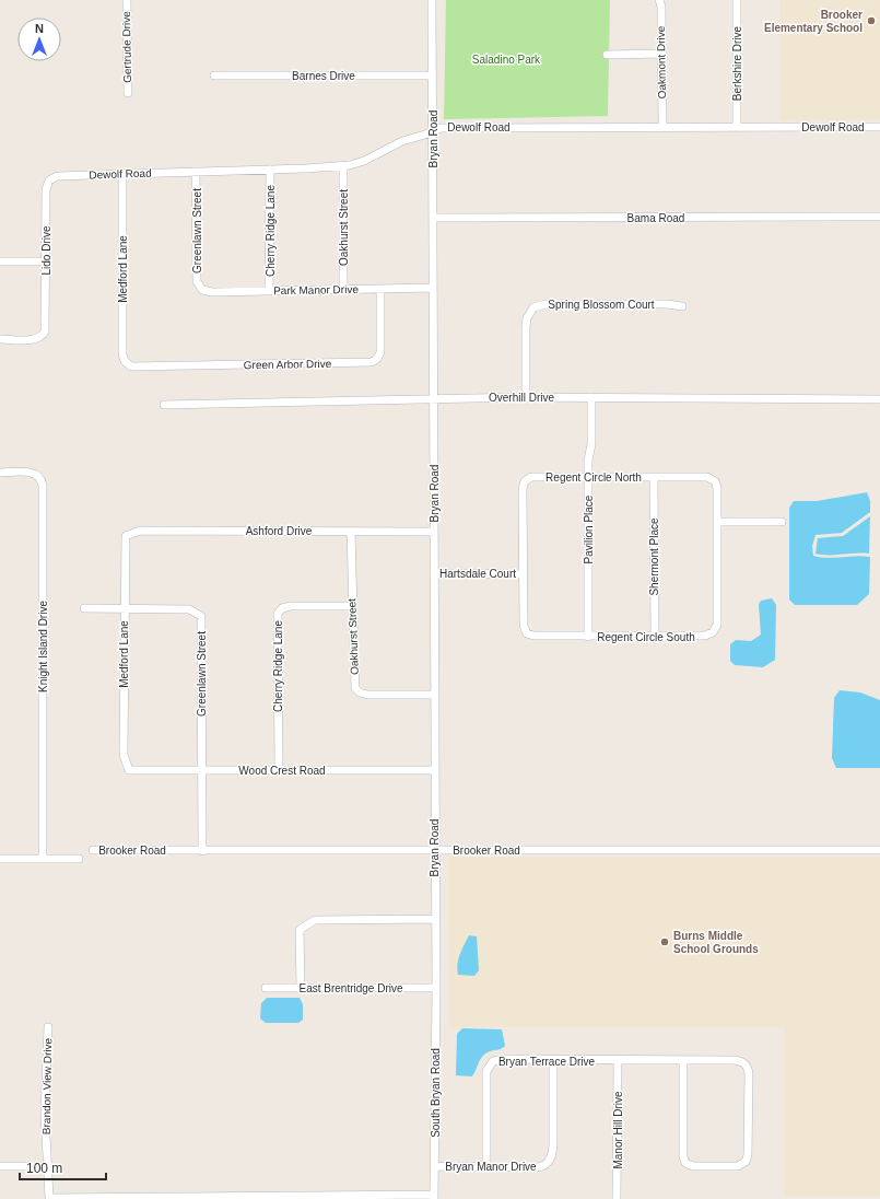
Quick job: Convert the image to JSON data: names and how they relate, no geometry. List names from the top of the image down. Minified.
{"streets":{"street":["Gertrude Drive","Oakmont Drive","Berkshire Drive","Barnes Drive","Dewolf Road","Bryan Road","Bama Road","Oakhurst Street","Greenlawn Street","Cherry Ridge Lane","Lido Drive","Medford Lane","Park Manor Drive","Spring Blossom Court","Green Arbor Drive","Overhill Drive","Regent Circle North","Pavilion Place","Ashford Drive","Shermont Place","Hartsdale Court","Regent Circle South","Knight Island Drive","Wood Crest Road","Brooker Road","East Brentridge Drive","Bryan Terrace Drive","Brandon View Drive","South Bryan Road","Manor Hill Drive","Bryan Manor Drive"]},"crossings":[["Oakmont Drive","Dewolf Road"],["Berkshire Drive","Dewolf Road"],["Barnes Drive","Bryan Road"],["Dewolf Road","Bryan Road"],["Dewolf Road","Oakhurst Street"],["Dewolf Road","Greenlawn Street"],["Dewolf Road","Cherry Ridge Lane"],["Dewolf Road","Lido Drive"],["Dewolf Road","Medford Lane"],["Bryan Road","Bama Road"],["Bryan Road","Oakhurst Street"],["Bryan Road","Park Manor Drive"],["Bryan Road","Overhill Drive"],["Bryan Road","Ashford Drive"],["Bryan Road","Hartsdale Court"],["Bryan Road","Wood Crest Road"],["Bryan Road","Brooker Road"],["Bryan Road","East Brentridge Drive"],["Bryan Road","South Bryan Road"],["Oakhurst Street","Cherry Ridge Lane"],["Oakhurst Street","Park Manor Drive"],["Oakhurst Street","Ashford Drive"],["Greenlawn Street","Medford Lane"],["Greenlawn Street","Park Manor Drive"],["Greenlawn Street","Wood Crest Road"],["Greenlawn Street","Brooker Road"],["Cherry Ridge Lane","Park Manor Drive"],["Cherry Ridge Lane","Wood Crest Road"],["Medford Lane","Green Arbor Drive"],["Medford Lane","Ashford Drive"],["Medford Lane","Wood Crest Road"],["Park Manor Drive","Green Arbor Drive"],["Spring Blossom Court","Overhill Drive"],["Overhill Drive","Pavilion Place"],["Regent Circle North","Pavilion Place"],["Regent Circle North","Shermont Place"],["Regent Circle North","Hartsdale Court"],["Regent Circle North","Regent Circle South"],["Pavilion Place","Regent Circle South"],["Shermont Place","Regent Circle South"],["Hartsdale Court","Regent Circle South"],["East Brentridge Drive","South Bryan Road"],["Bryan Terrace Drive","Manor Hill Drive"],["Bryan Terrace Drive","Bryan Manor Drive"],["South Bryan Road","Bryan Manor Drive"]],"parks":["Saladino Park"],"places":["Brooker Elementary School","Burns Middle School Grounds"],"scale_bar":"100 m","north":"top"}
